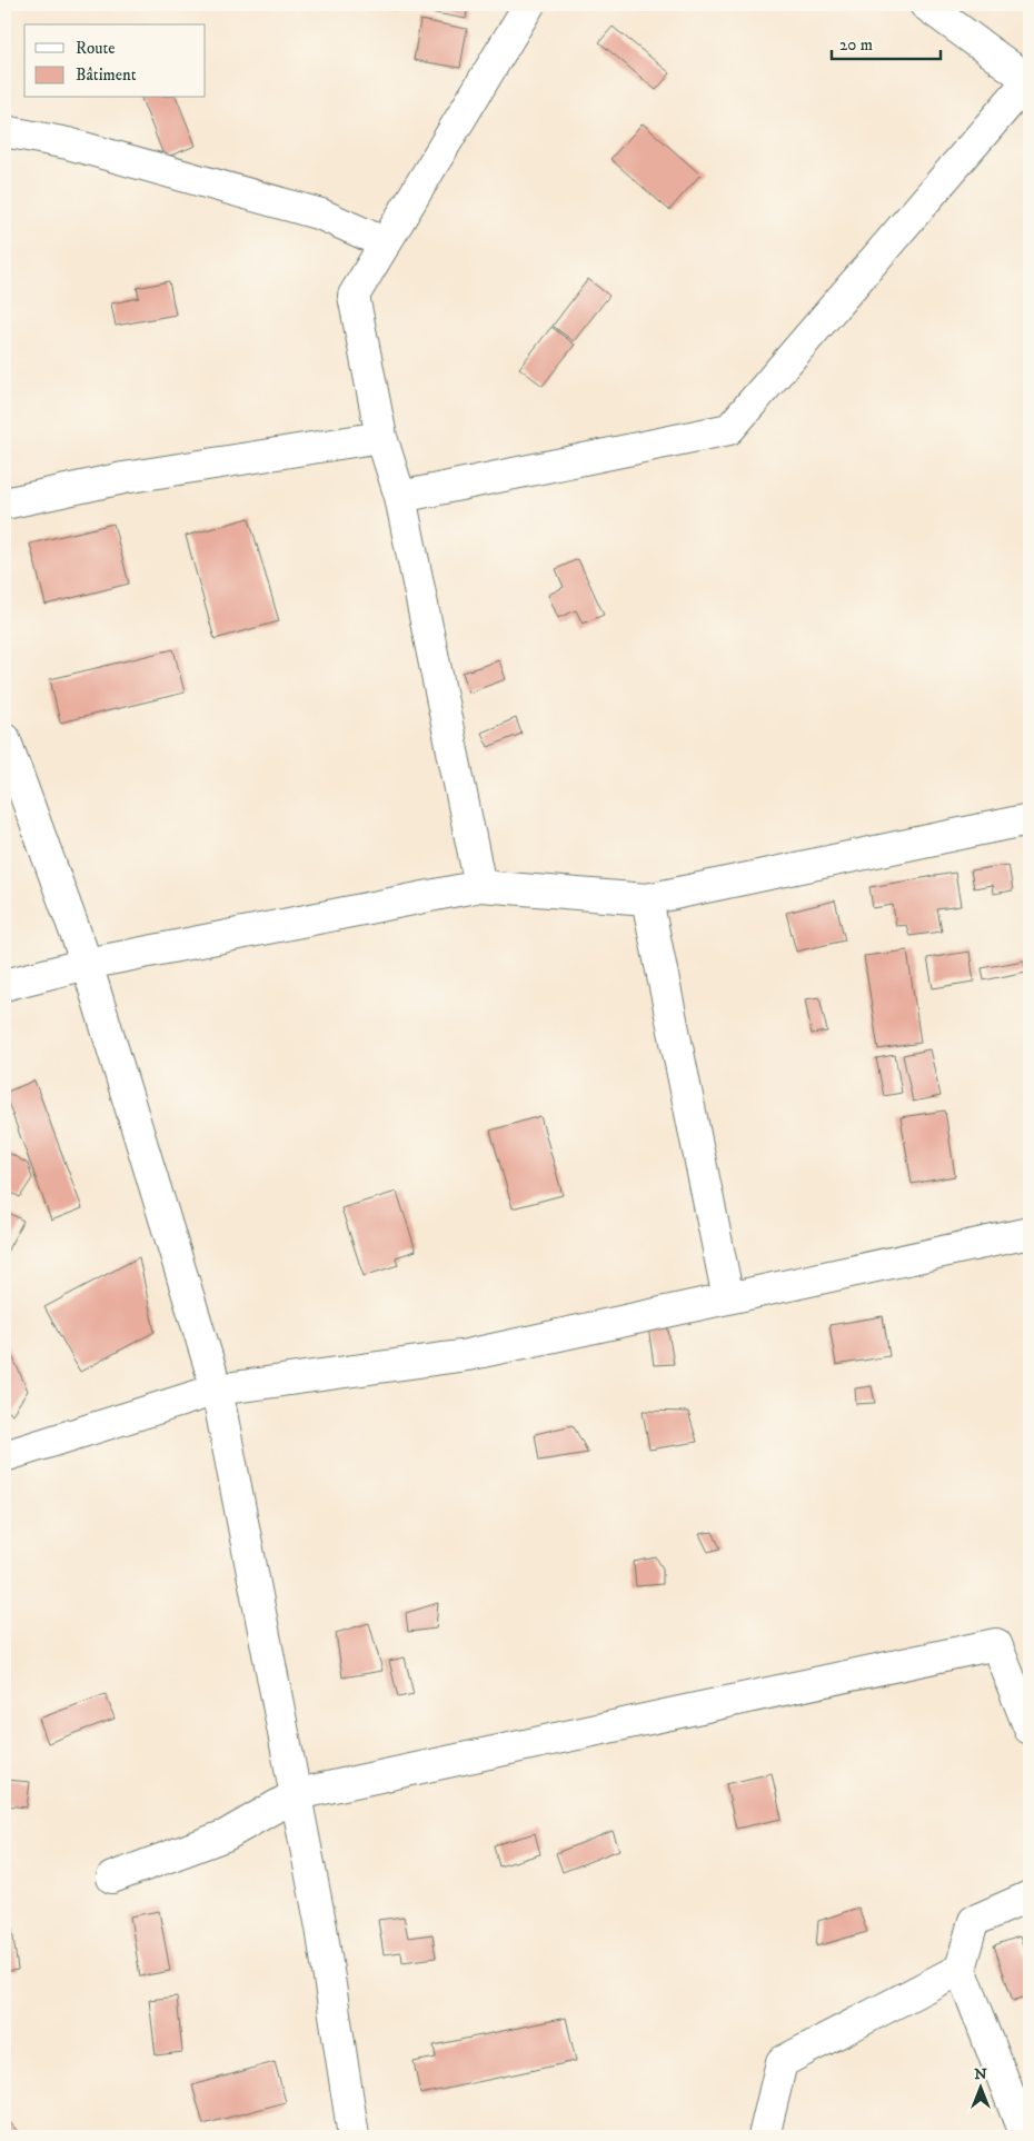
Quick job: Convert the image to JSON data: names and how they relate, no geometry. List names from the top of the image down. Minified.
{"legend":["Route","Bâtiment"],"scale_bar":"20 m","north":"top"}
